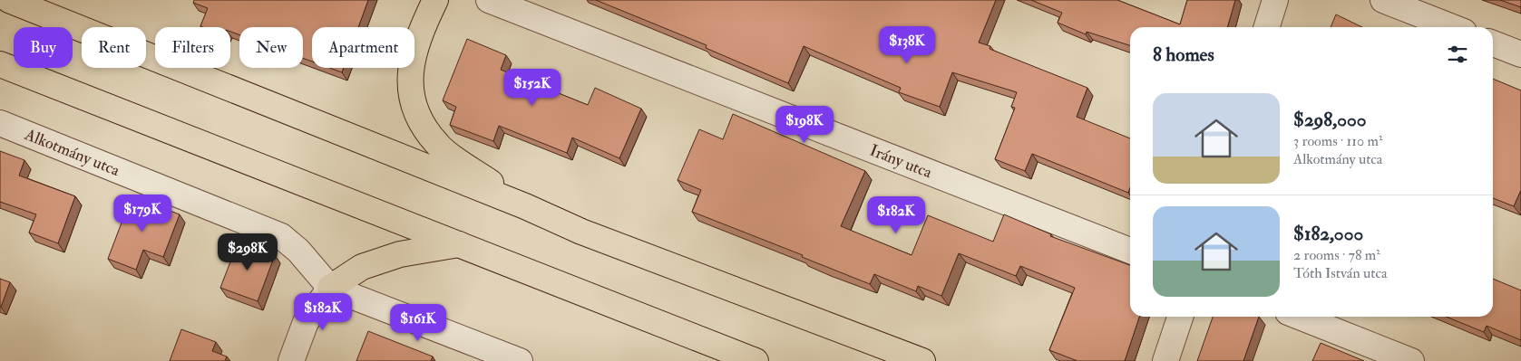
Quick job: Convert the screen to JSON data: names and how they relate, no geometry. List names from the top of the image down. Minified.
{"streets":{"street":["Alkotmány utca","Irány utca"]},"page":{"price":["$138K","$152K","$198K","$179K","$182K","$298K","$182K","$161K"],"chip":["Buy","Rent","Filters","New","Apartment"],"heading":"8 homes","list":[{"name":"$298,000","note":"3 rooms · 110 m² · Alkotmány utca"},{"name":"$182,000","note":"2 rooms · 78 m² · Tóth István utca"}]}}
